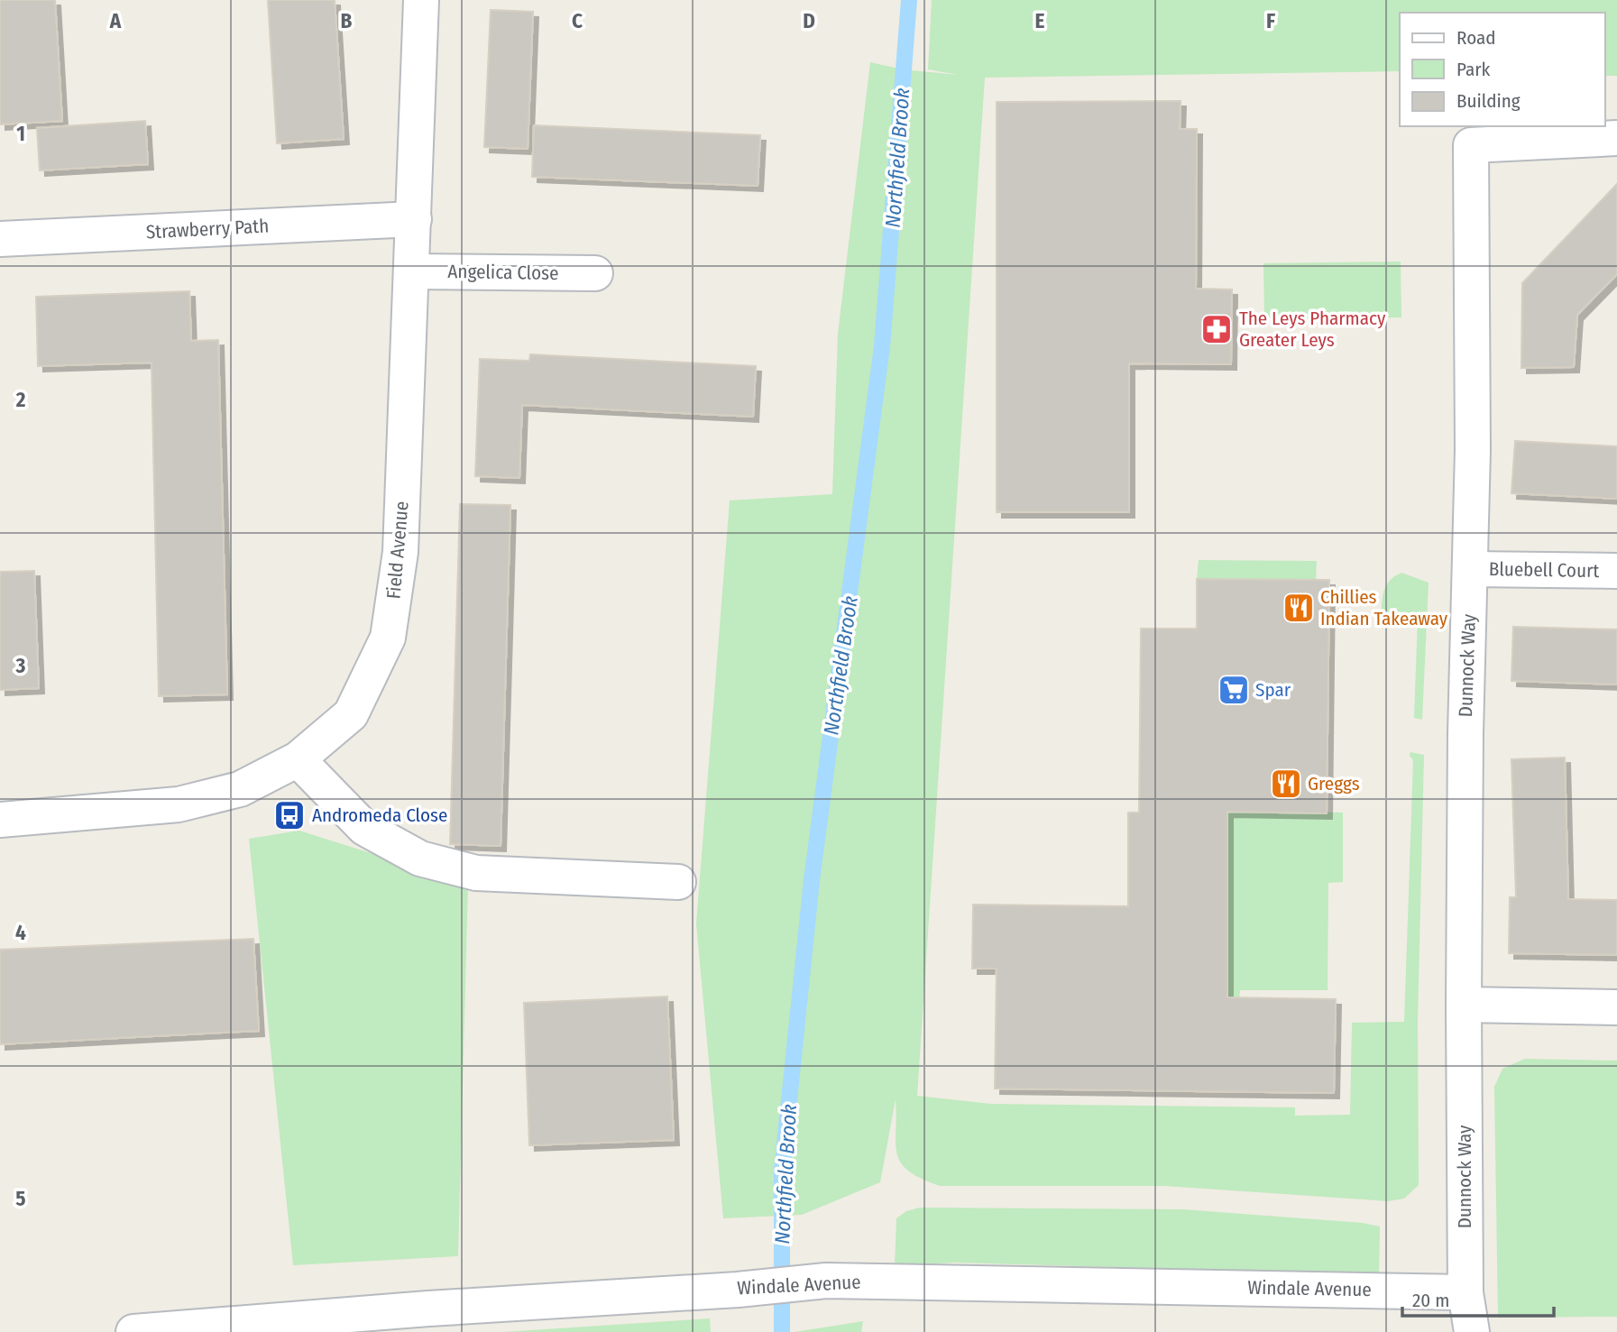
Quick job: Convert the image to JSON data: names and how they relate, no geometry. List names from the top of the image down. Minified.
{"streets":{"street":["Strawberry Path","Angelica Close","Field Avenue","Bluebell Court","Dunnock Way","Windale Avenue"]},"crossings":[["Strawberry Path","Field Avenue"],["Angelica Close","Field Avenue"],["Bluebell Court","Dunnock Way"],["Dunnock Way","Windale Avenue"]],"water":["Northfield Brook"],"places":{"pharmacy":["The Leys Pharmacy Greater Leys"],"restaurant":["Chillies Indian Takeaway","Greggs"],"supermarket":["Spar"],"bus stop":["Andromeda Close"]},"legend":["Road","Park","Building"],"scale_bar":"20 m","grid":{"columns":["A","B","C","D","E","F"],"rows":["1","2","3","4","5"]}}
